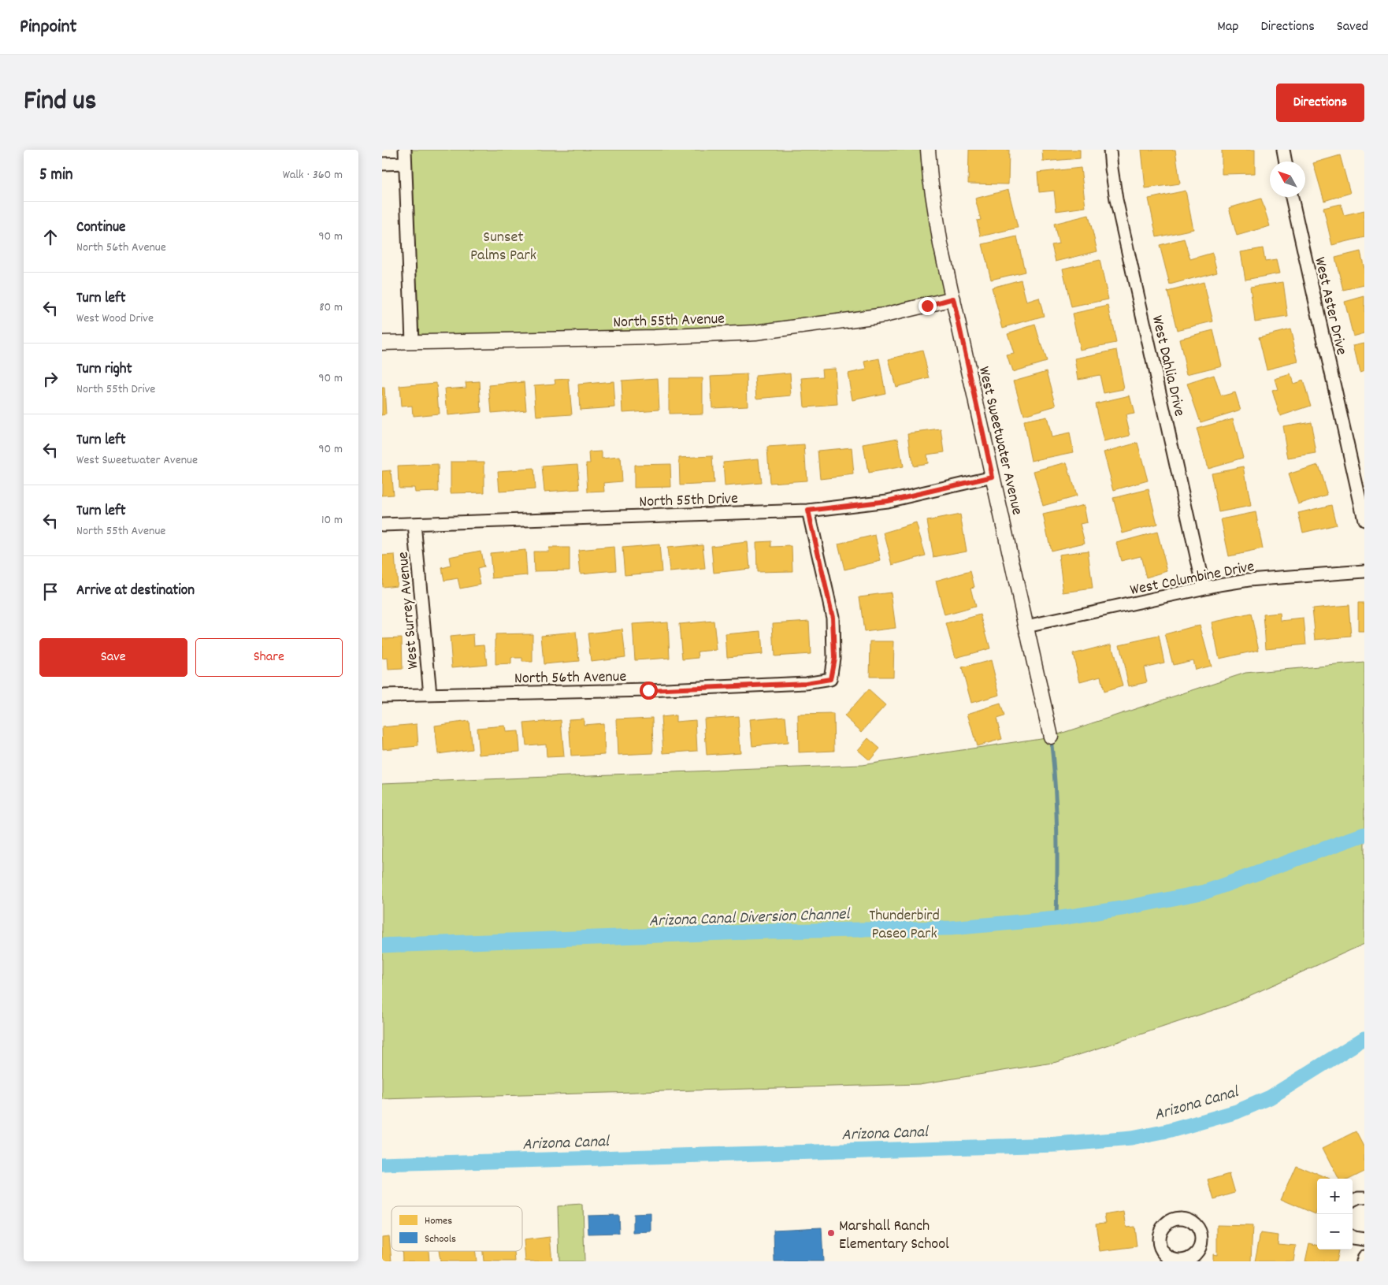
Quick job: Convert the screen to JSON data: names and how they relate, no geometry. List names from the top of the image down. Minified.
{"streets":{"street":["West Aster Drive","North 55th Avenue","West Dahlia Drive","West Sweetwater Avenue","North 55th Drive","West Columbine Drive","West Surrey Avenue","North 56th Avenue"]},"crossings":[["North 55th Avenue","West Sweetwater Avenue"],["West Dahlia Drive","West Columbine Drive"],["West Sweetwater Avenue","North 55th Drive"],["West Sweetwater Avenue","West Columbine Drive"],["North 55th Drive","West Surrey Avenue"],["North 55th Drive","North 56th Avenue"],["West Surrey Avenue","North 56th Avenue"]],"water":["Arizona Canal Diversion Channel","Arizona Canal"],"parks":["Sunset Palms Park","Thunderbird Paseo Park"],"places":["Marshall Ranch Elementary School"],"legend":["Homes","Schools"],"north":"top left","page":{"header":"Pinpoint","nav":["Map","Directions","Saved"],"title":"Find us","buttons":["Directions",["Save","Share"]],"heading":["5 min","Walk · 360 m"],"list":[["Continue","North 56th Avenue","90 m"],["Turn left","West Wood Drive","80 m"],["Turn right","North 55th Drive","90 m"],["Turn left","West Sweetwater Avenue","90 m"],["Turn left","North 55th Avenue","10 m"],"Arrive at destination"],"map_buttons":["+","−"]}}
